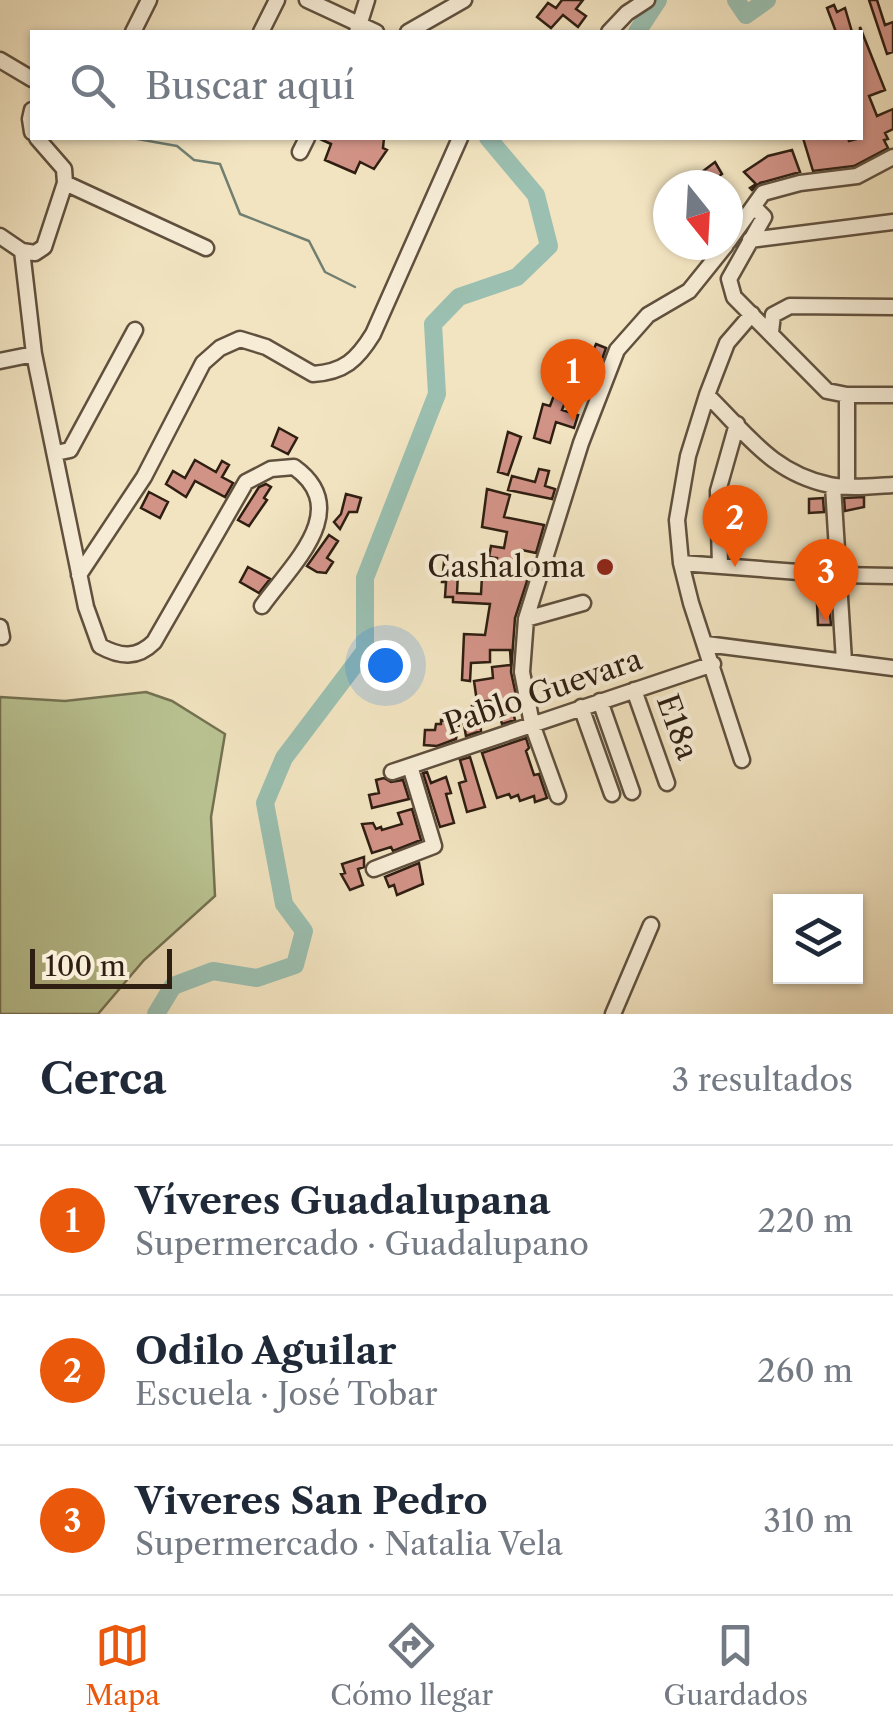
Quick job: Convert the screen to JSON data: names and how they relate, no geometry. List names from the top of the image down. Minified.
{"streets":{"street":["Pablo Guevara","E18a"]},"crossings":[["Pablo Guevara","E18a"]],"places":["Cashaloma"],"scale_bar":"100 m","north":"bottom","page":{"search":"Buscar aquí","pins":["1","2","3"],"scale":"100 m","heading":["Cerca","3 resultados"],"list":[{"mark":"1","name":"Víveres Guadalupana","note":"Supermercado · Guadalupano","value":"220 m"},{"mark":"2","name":"Odilo Aguilar","note":"Escuela · José Tobar","value":"260 m"},{"mark":"3","name":"Viveres San Pedro","note":"Supermercado · Natalia Vela","value":"310 m"}],"nav":["Mapa","Cómo llegar","Guardados"]}}
